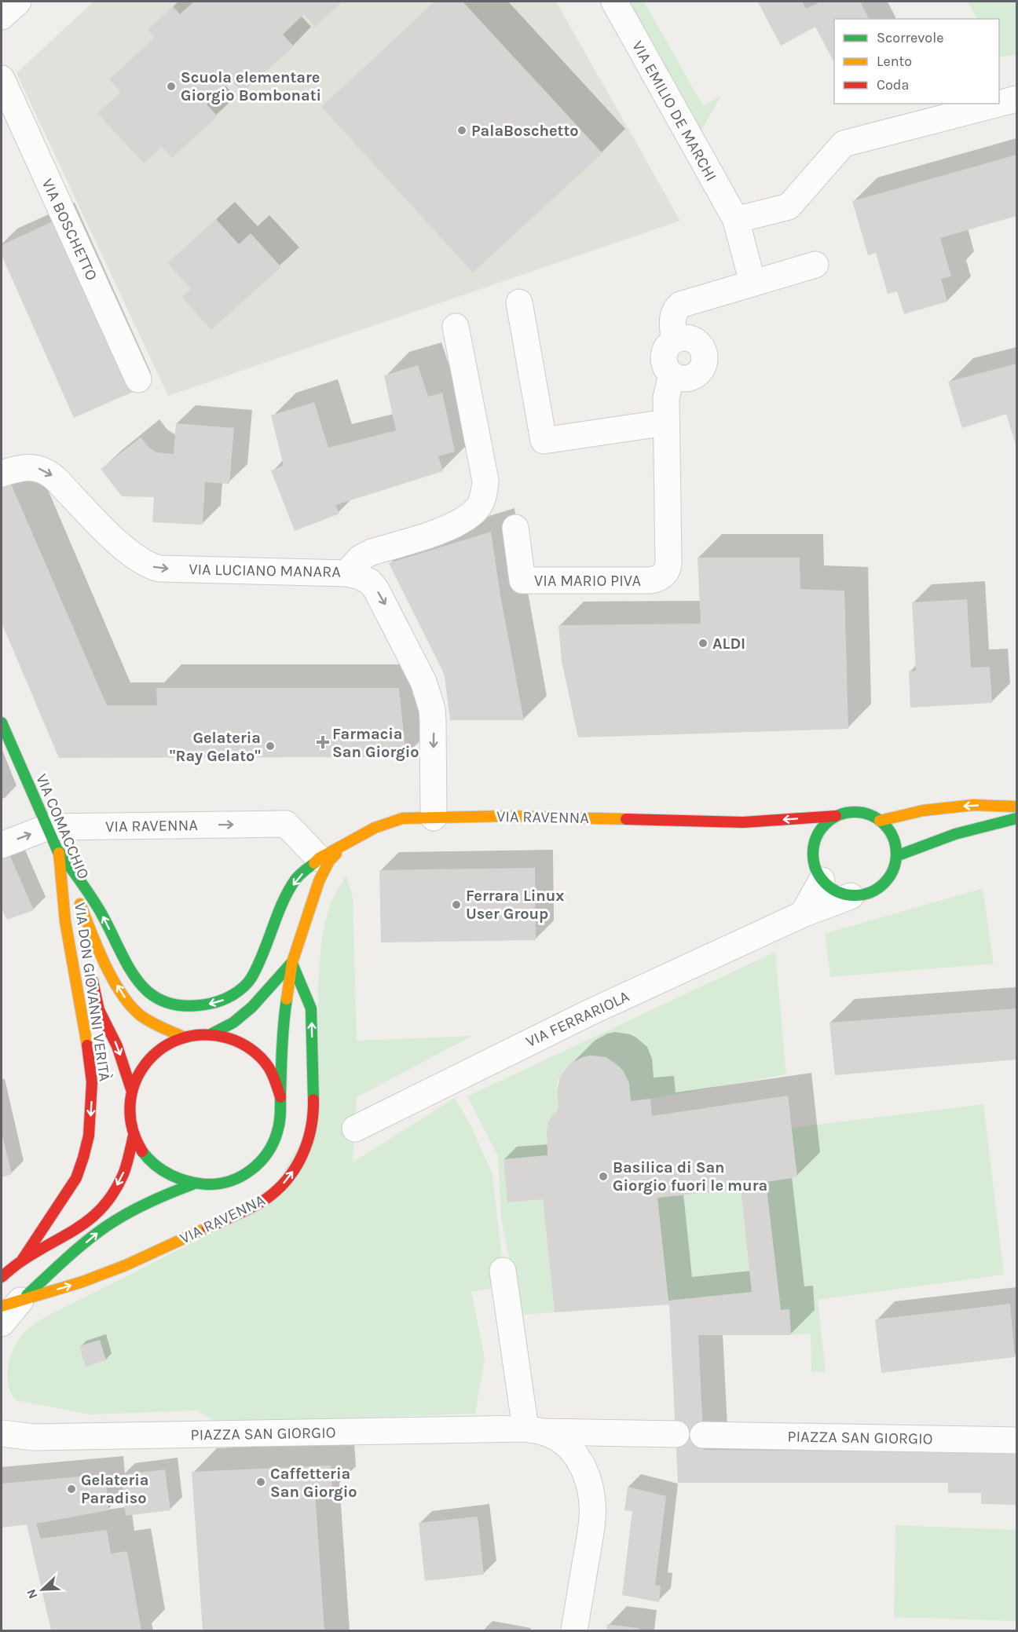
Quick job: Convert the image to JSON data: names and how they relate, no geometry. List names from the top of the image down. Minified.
{"streets":{"main road":["VIA RAVENNA","VIA COMACCHIO","VIA DON GIOVANNI VERITÀ"],"street":["VIA EMILIO DE MARCHI","VIA BOSCHETTO","VIA LUCIANO MANARA","VIA MARIO PIVA","VIA FERRARIOLA","PIAZZA SAN GIORGIO"]},"crossings":[["VIA RAVENNA","VIA COMACCHIO"],["VIA RAVENNA","VIA DON GIOVANNI VERITÀ"],["VIA RAVENNA","VIA FERRARIOLA"],["VIA COMACCHIO","VIA DON GIOVANNI VERITÀ"]],"one_way":["VIA LUCIANO MANARA"],"places":{"other":["Scuola elementare Giorgio Bombonati","PalaBoschetto","ALDI","Gelateria \"Ray Gelato\"","Ferrara Linux User Group","Basilica di San Giorgio fuori le mura","Caffetteria San Giorgio","Gelateria Paradiso"],"health":["Farmacia San Giorgio"]},"legend":["Scorrevole","Lento","Coda"],"north":"bottom left"}
